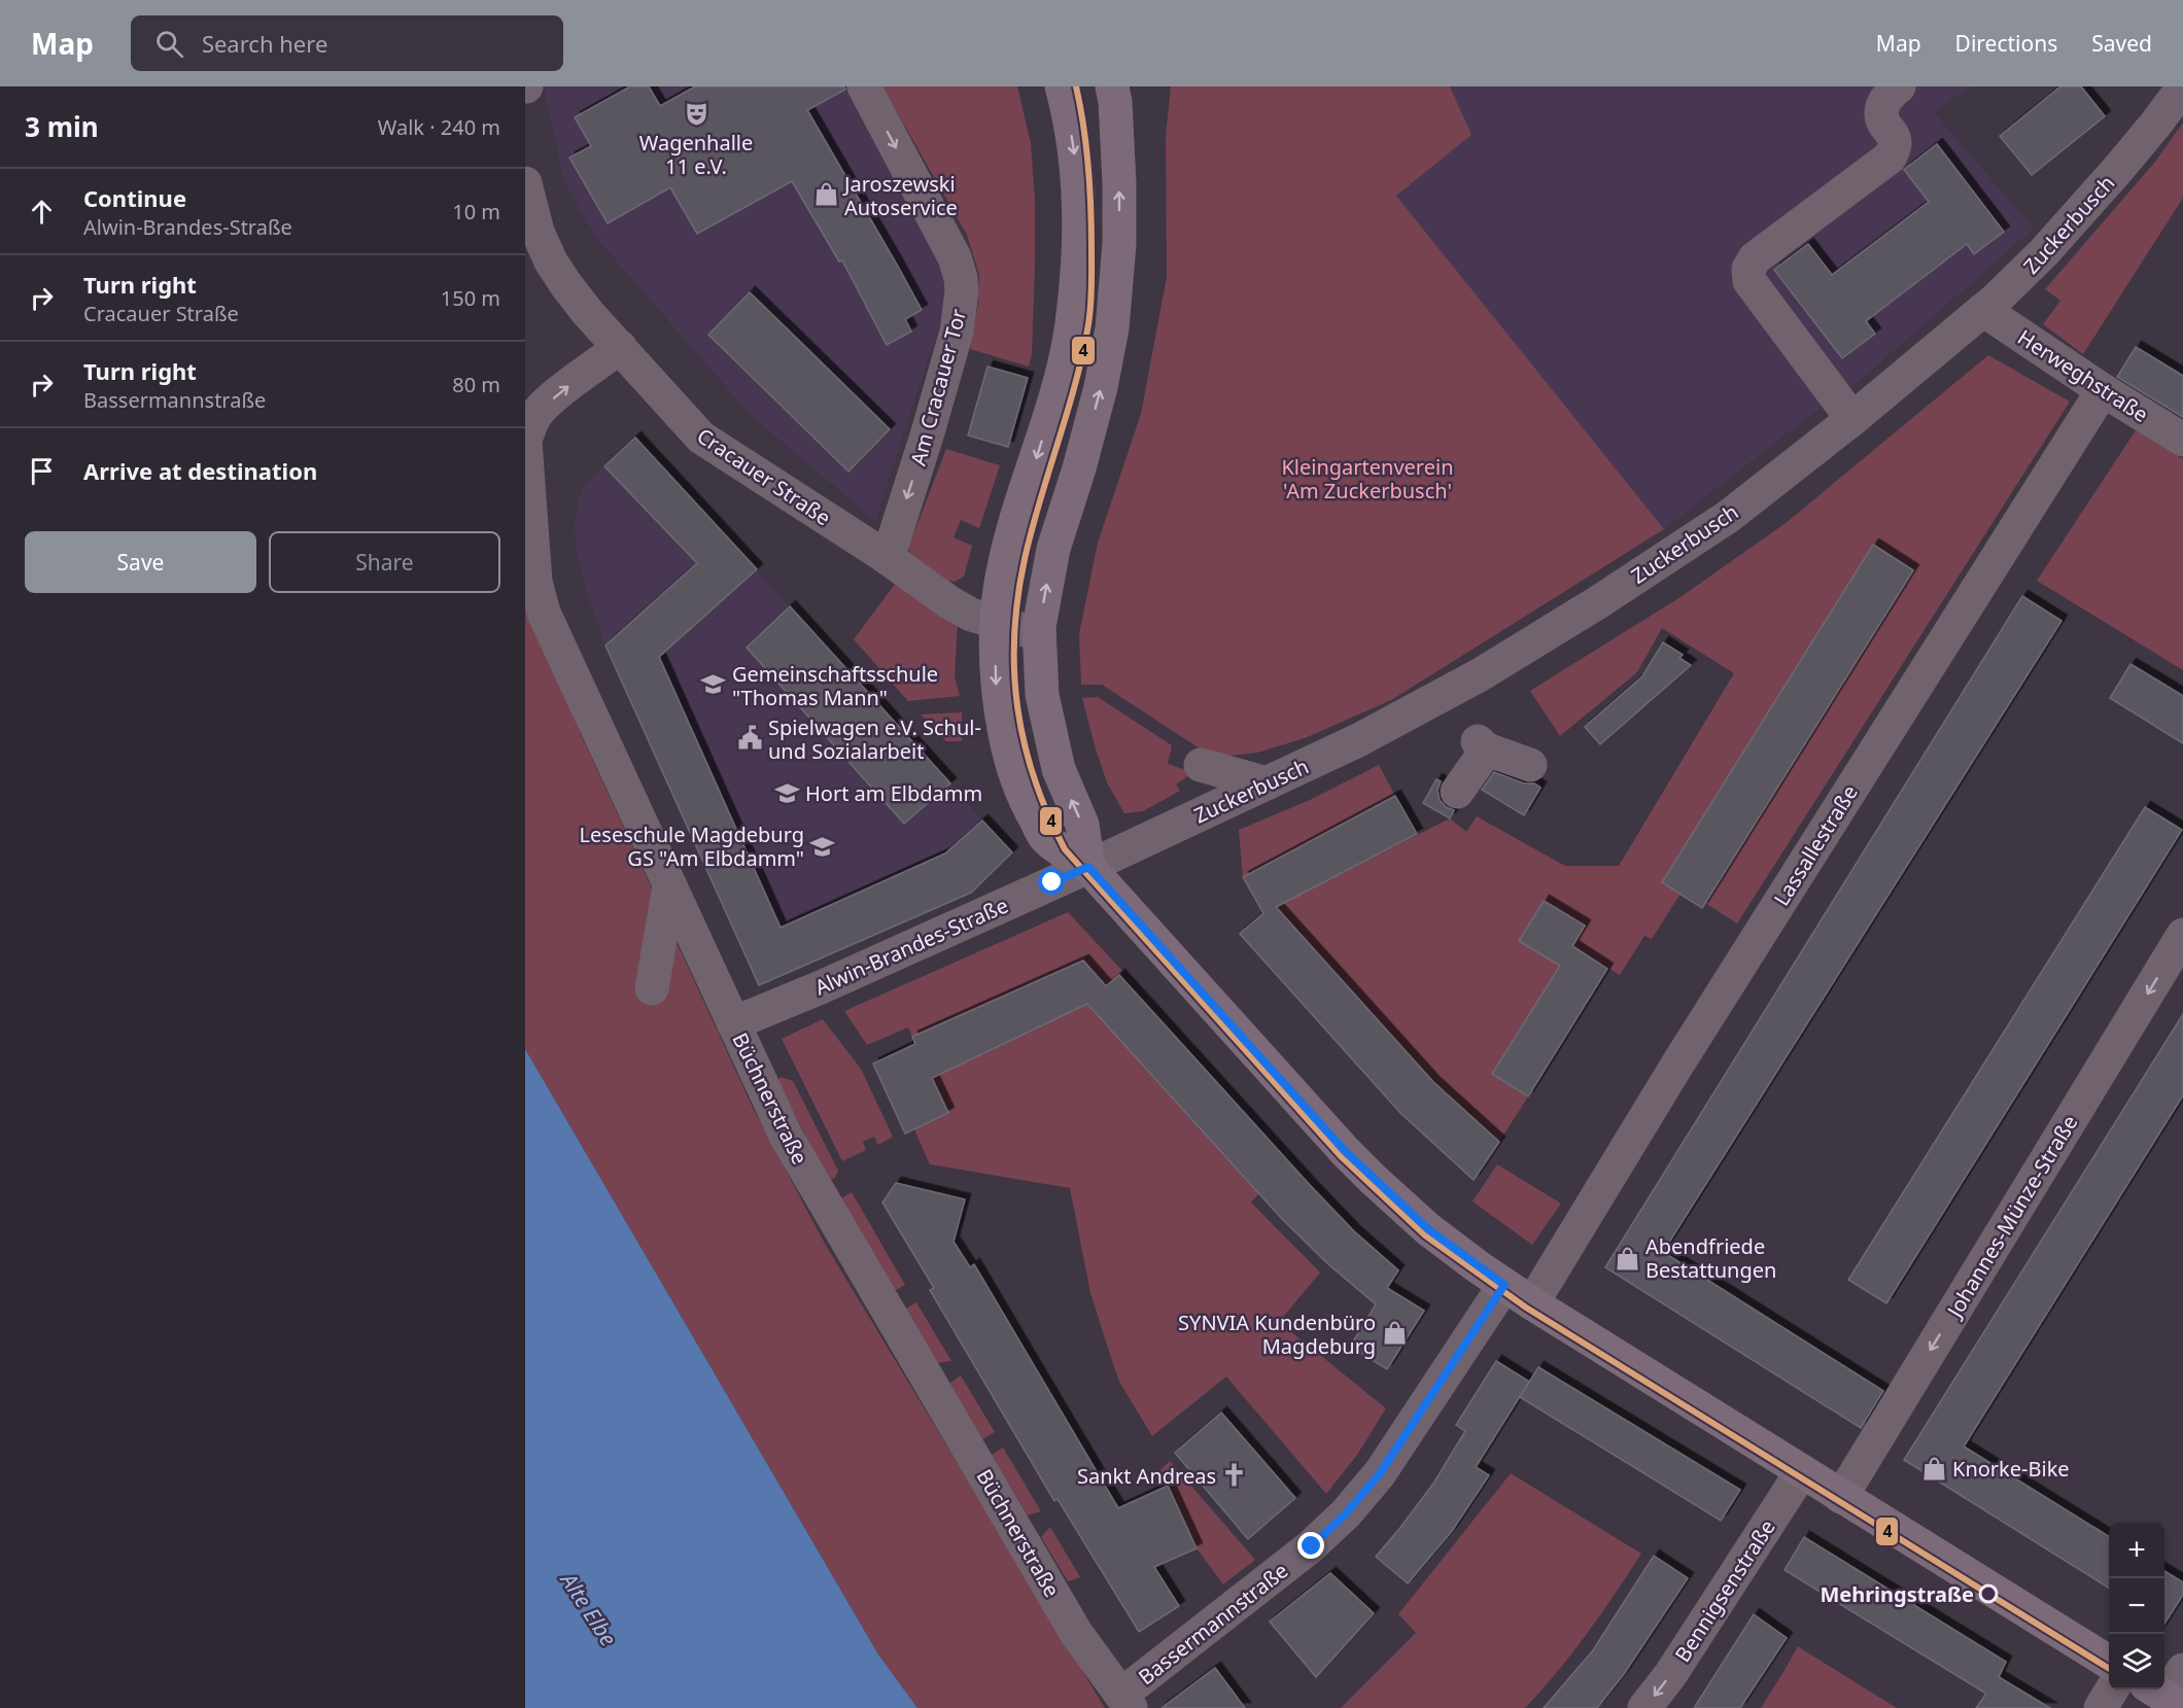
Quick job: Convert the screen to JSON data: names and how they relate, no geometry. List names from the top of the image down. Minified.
{"streets":{"street":["Zuckerbusch","Herweghstraße","Am Cracauer Tor","Cracauer Straße","Lassallestraße","Alwin-Brandes-Straße","Büchnerstraße","Johannes-Münze-Straße","Bennigsenstraße","Bassermannstraße"]},"crossings":[["Zuckerbusch","Herweghstraße"],["Zuckerbusch","Alwin-Brandes-Straße"],["Herweghstraße","Lassallestraße"],["Am Cracauer Tor","Cracauer Straße"],["Cracauer Straße","Büchnerstraße"],["Alwin-Brandes-Straße","Büchnerstraße"],["Büchnerstraße","Bassermannstraße"]],"one_way":["Am Cracauer Tor","Johannes-Münze-Straße","Bennigsenstraße"],"water":["Alte Elbe"],"parks":["Kleingartenverein 'Am Zuckerbusch'"],"places":{"theatre":["Wagenhalle 11 e.V."],"shop":["Jaroszewski Autoservice","Abendfriede Bestattungen","SYNVIA Kundenbüro Magdeburg","Knorke-Bike"],"school or university":["Gemeinschaftsschule \"Thomas Mann\"","Hort am Elbdamm","Leseschule Magdeburg GS \"Am Elbdamm\""],"public building":["Spielwagen e.V. Schul- und Sozialarbeit"],"church":["Sankt Andreas"],"other":["Mehringstraße"]},"lines":["transit line 4"],"page":{"header":"Map","search":"Search here","nav":["Map","Directions","Saved"],"heading":["3 min","Walk · 240 m"],"list":[["Continue","Alwin-Brandes-Straße","10 m"],["Turn right","Cracauer Straße","150 m"],["Turn right","Bassermannstraße","80 m"],"Arrive at destination"],"buttons":["Save","Share"],"map_buttons":["+","−"]}}
